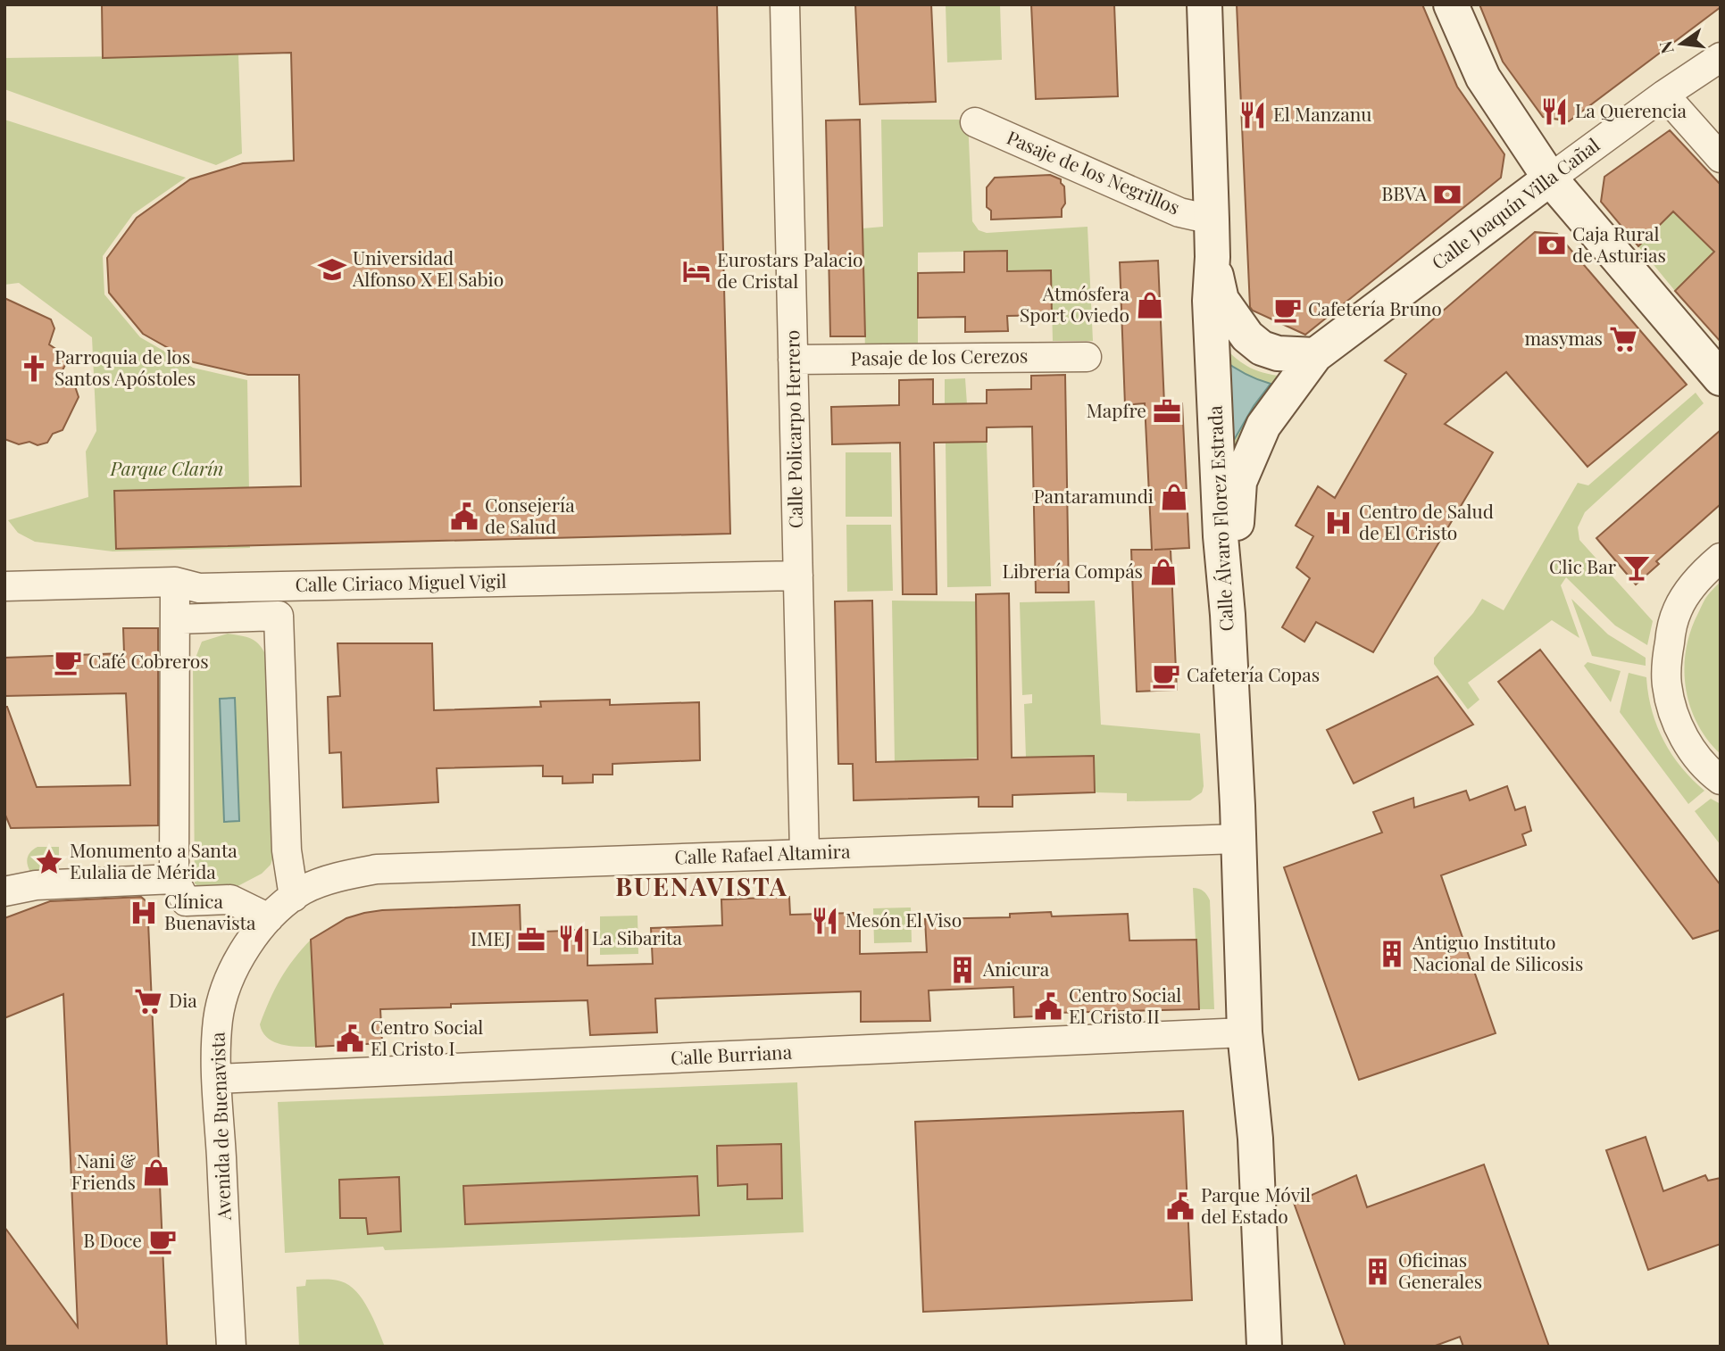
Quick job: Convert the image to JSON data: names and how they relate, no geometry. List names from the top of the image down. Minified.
{"streets":{"main road":["Calle Joaquín Villa Cañal","Calle Álvaro Florez Estrada"],"street":["Pasaje de los Negrillos","Pasaje de los Cerezos","Calle Policarpo Herrero","Calle Ciriaco Miguel Vigil","Calle Rafael Altamira","Calle Burriana","Avenida de Buenavista"]},"crossings":[["Pasaje de los Negrillos","Calle Álvaro Florez Estrada"],["Calle Joaquín Villa Cañal","Calle Álvaro Florez Estrada"],["Pasaje de los Cerezos","Calle Policarpo Herrero"],["Calle Policarpo Herrero","Calle Ciriaco Miguel Vigil"],["Calle Policarpo Herrero","Calle Rafael Altamira"],["Calle Álvaro Florez Estrada","Calle Rafael Altamira"],["Calle Álvaro Florez Estrada","Calle Burriana"],["Calle Rafael Altamira","Avenida de Buenavista"],["Calle Burriana","Avenida de Buenavista"]],"districts":["BUENAVISTA"],"parks":["Parque Clarín"],"places":{"restaurant":["La Querencia","El Manzanu","Mesón El Viso","La Sibarita"],"bank":["BBVA","Caja Rural de Asturias"],"school or university":["Universidad Alfonso X El Sabio"],"hotel":["Eurostars Palacio de Cristal"],"shop":["Atmósfera Sport Oviedo","Pantaramundi","Librería Compás","Nani & Friends"],"cafe":["Cafetería Bruno","Café Cobreros","Cafetería Copas","B Doce"],"supermarket":["masymas","Dia"],"church":["Parroquia de los Santos Apóstoles"],"office":["Mapfre","IMEJ"],"public building":["Consejería de Salud","Centro Social El Cristo II","Centro Social El Cristo I","Parque Móvil del Estado"],"hospital":["Centro de Salud de El Cristo","Clínica Buenavista"],"bar":["Clic Bar"],"place":["Monumento a Santa Eulalia de Mérida"],"building":["Antiguo Instituto Nacional de Silicosis","Anicura","Oficinas Generales"]},"north":"left"}
